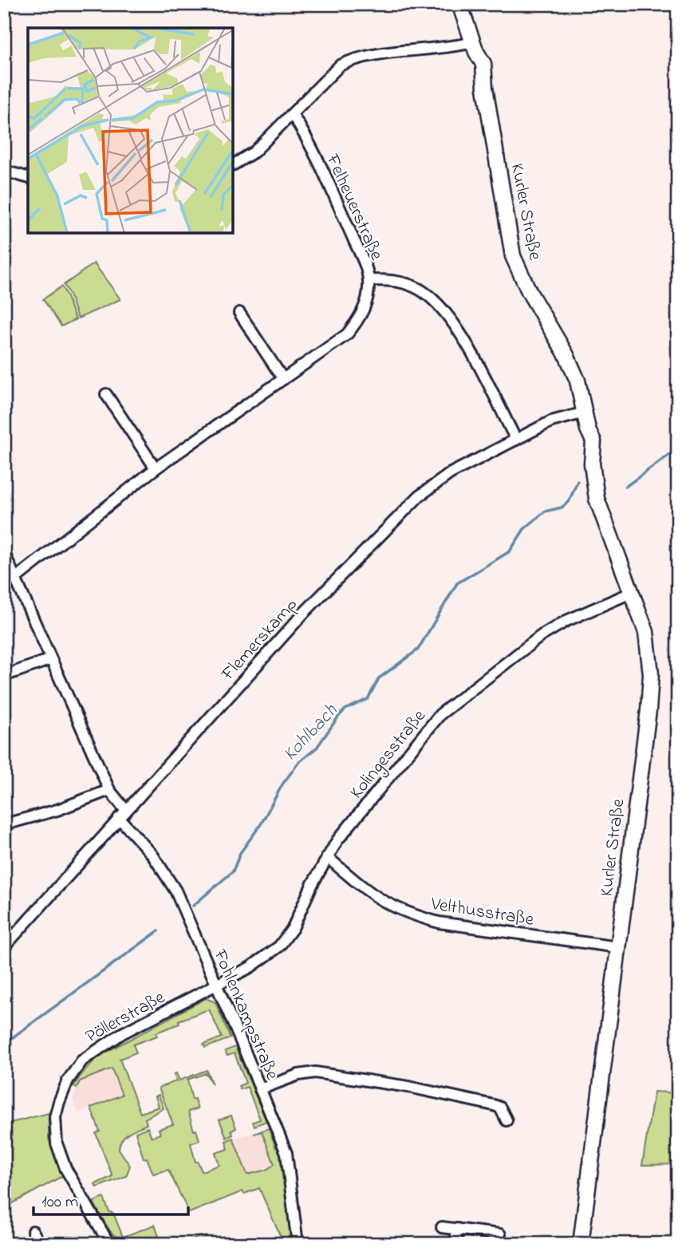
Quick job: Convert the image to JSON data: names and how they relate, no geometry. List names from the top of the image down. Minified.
{"streets":{"main road":["Kurler Straße"],"street":["Felheuerstraße","Flemerskamp","Kolingesstraße","Velthusstraße","Fohlenkampstraße","Pöllerstraße"]},"crossings":[["Felheuerstraße","Fohlenkampstraße"],["Kurler Straße","Flemerskamp"],["Kurler Straße","Kolingesstraße"],["Kurler Straße","Velthusstraße"],["Flemerskamp","Fohlenkampstraße"],["Kolingesstraße","Velthusstraße"],["Kolingesstraße","Fohlenkampstraße"],["Kolingesstraße","Pöllerstraße"],["Fohlenkampstraße","Pöllerstraße"]],"water":["Kohlbach"],"scale_bar":"100 m"}
